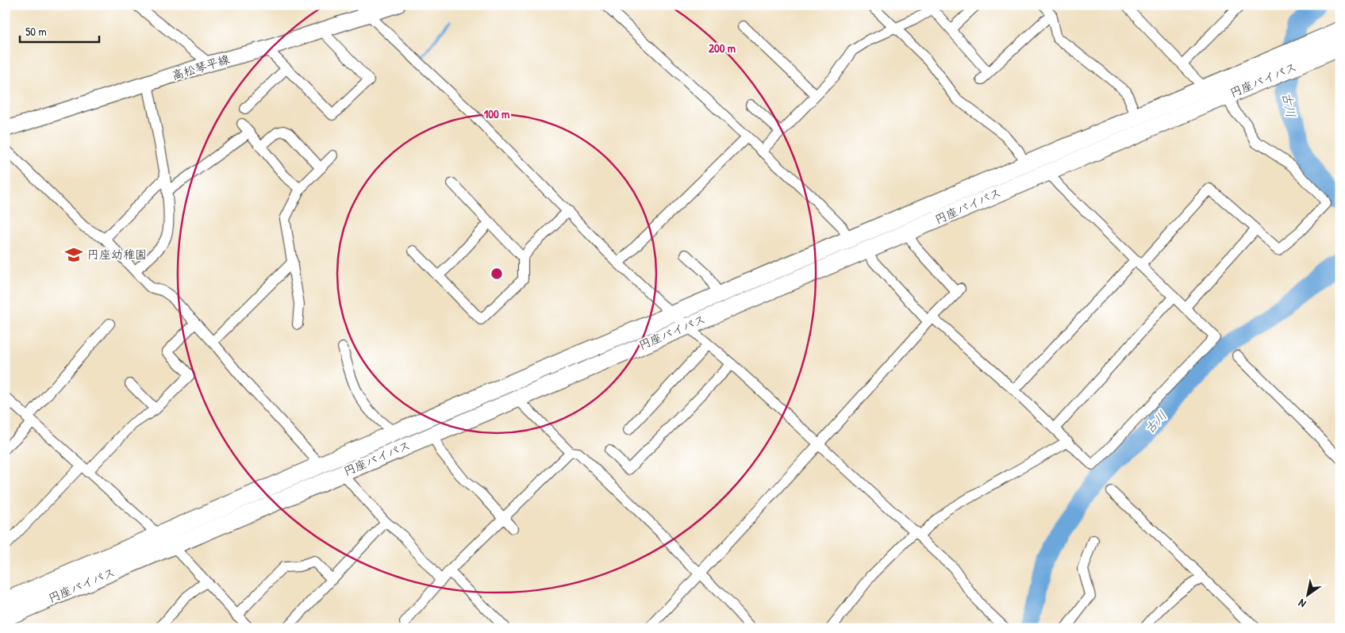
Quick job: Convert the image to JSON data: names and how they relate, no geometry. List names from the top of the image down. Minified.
{"streets":{"highway":["円座バイパス"],"main road":["高松琴平線"]},"water":["古川"],"places":{"school or university":["円座幼稚園"]},"scale_bar":"50 m","north":"bottom left","rings":["200 m","100 m"]}
